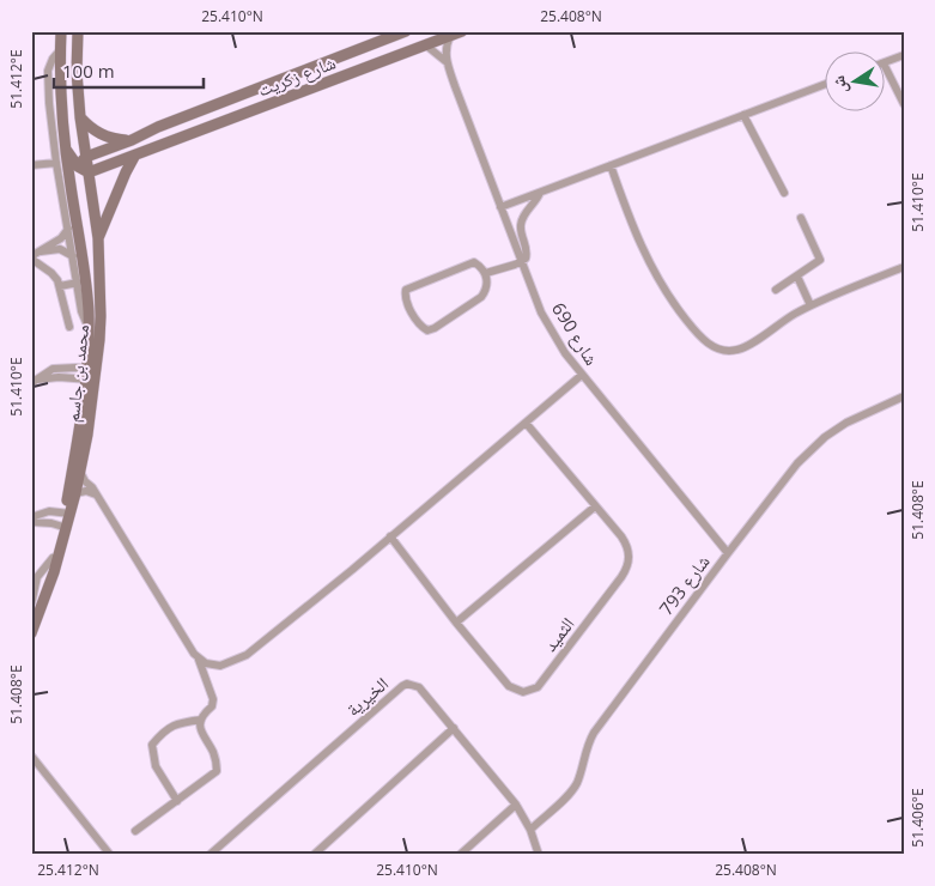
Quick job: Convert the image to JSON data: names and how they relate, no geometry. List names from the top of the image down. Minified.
{"streets":{"street":["شارع زكريت","شارع 690","محمد بن جاسم","شارع 793","الثميد","الخيرية"]},"crossings":[["شارع زكريت","شارع 690"],["شارع زكريت","محمد بن جاسم"],["شارع 690","شارع 793"],["شارع 793","الخيرية"]],"scale_bar":"100 m","north":"left","coordinates":["25.410°N","25.408°N","51.412°E","51.410°E","51.408°E","51.406°E","25.412°N"]}
